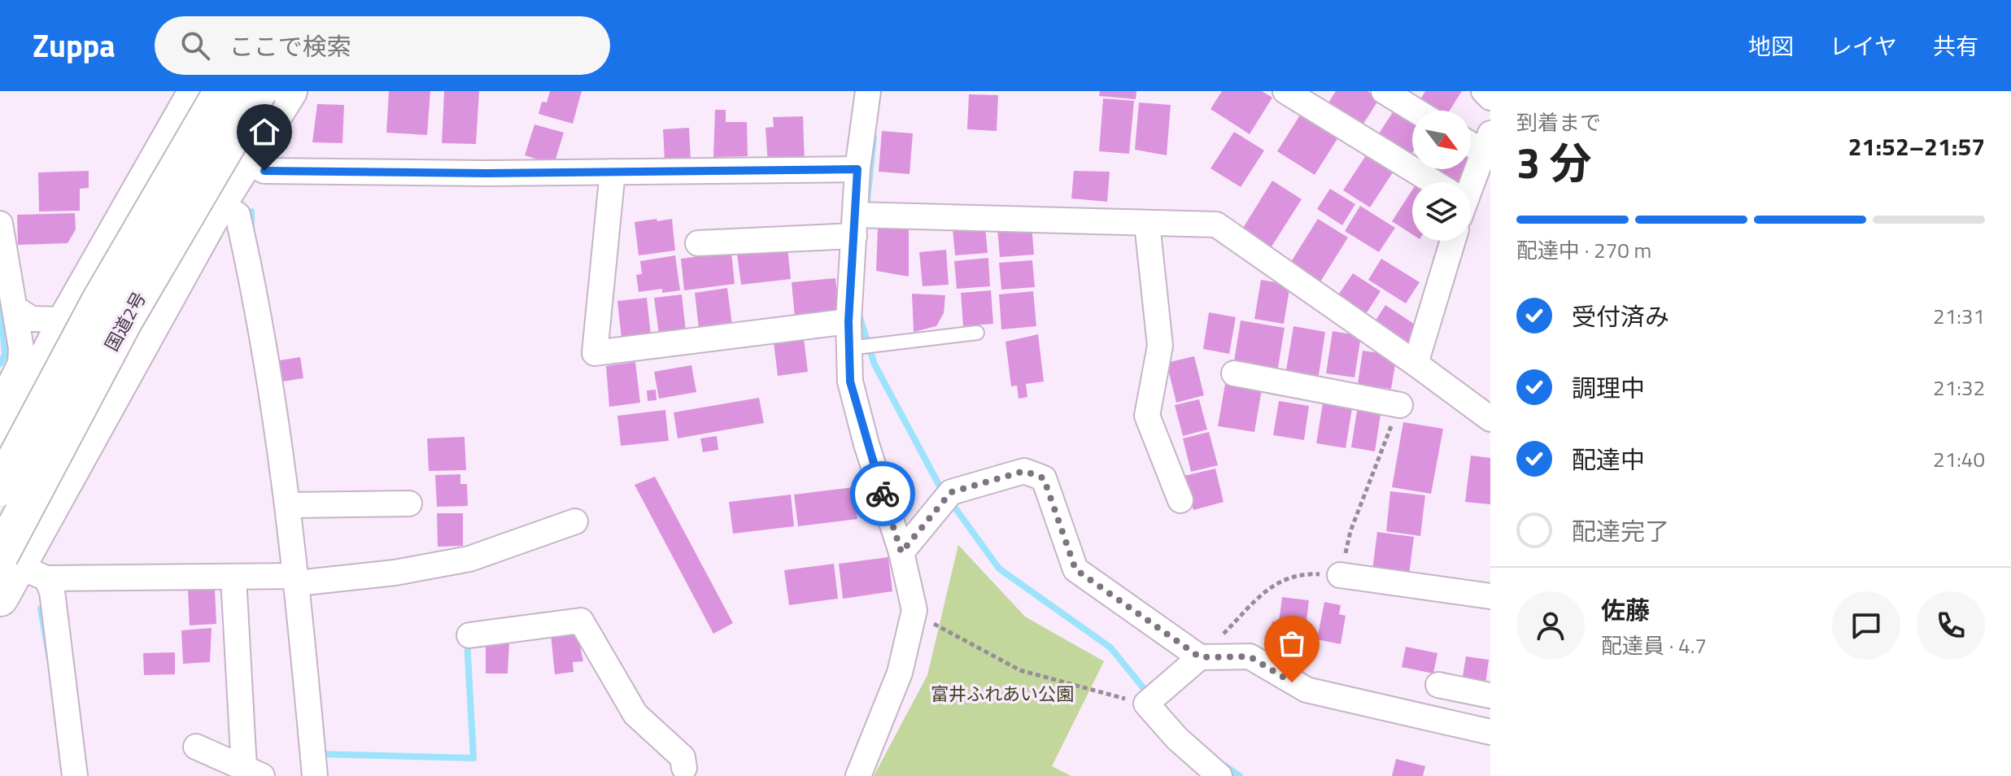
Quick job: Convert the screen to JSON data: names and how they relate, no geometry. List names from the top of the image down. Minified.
{"streets":{"highway":["国道2号"]},"parks":["富井ふれあい公園"],"north":"bottom right","page":{"header":"Zuppa","search":"ここで検索","nav":["地図","レイヤ","共有"],"heading":["3 分","到着まで","21:52–21:57"],"panel":["佐藤","配達員 · 4.7"],"bar":"配達中 · 270 m","list":[["受付済み","21:31"],["調理中","21:32"],["配達中","21:40"],"配達完了"]}}
